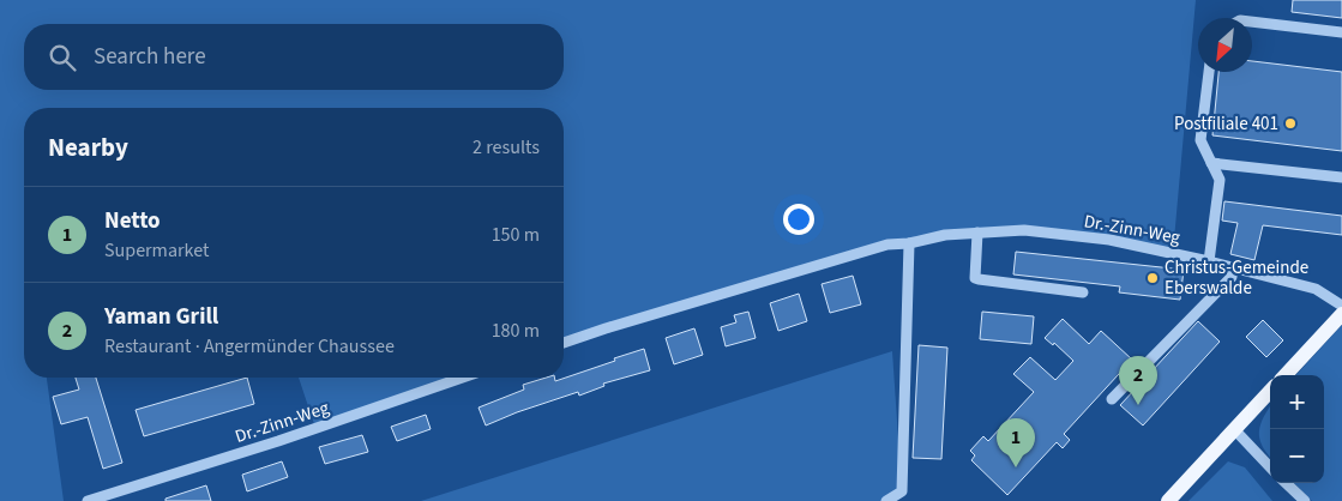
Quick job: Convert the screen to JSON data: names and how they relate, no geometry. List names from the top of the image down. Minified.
{"streets":{"street":["Dr.-Zinn-Weg"]},"places":["Postfiliale 401","Christus-Gemeinde Eberswalde"],"north":"bottom left","page":{"search":"Search here","heading":["Nearby","2 results"],"list":[{"mark":"1","name":"Netto","note":"Supermarket","value":"150 m"},{"mark":"2","name":"Yaman Grill","note":"Restaurant · Angermünder Chaussee","value":"180 m"}],"pins":["2","1"],"map_buttons":["+","−"]}}
